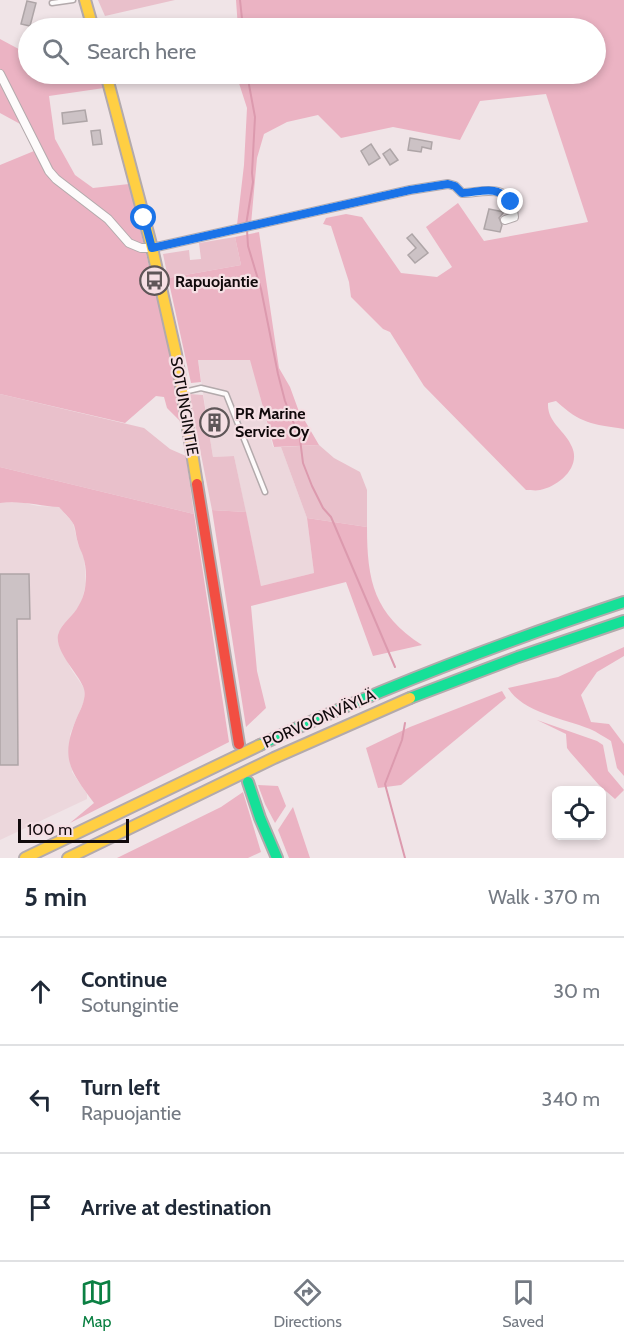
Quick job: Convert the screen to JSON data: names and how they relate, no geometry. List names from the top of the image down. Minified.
{"streets":{"main road":["SOTUNGINTIE","PORVOONVÄYLÄ"]},"places":{"bus stop":["Rapuojantie"],"building":["PR Marine Service Oy"]},"scale_bar":"100 m","page":{"search":"Search here","scale":"100 m","heading":["5 min","Walk · 370 m"],"list":[["Continue","Sotungintie","30 m"],["Turn left","Rapuojantie","340 m"],"Arrive at destination"],"nav":["Map","Directions","Saved"]}}
